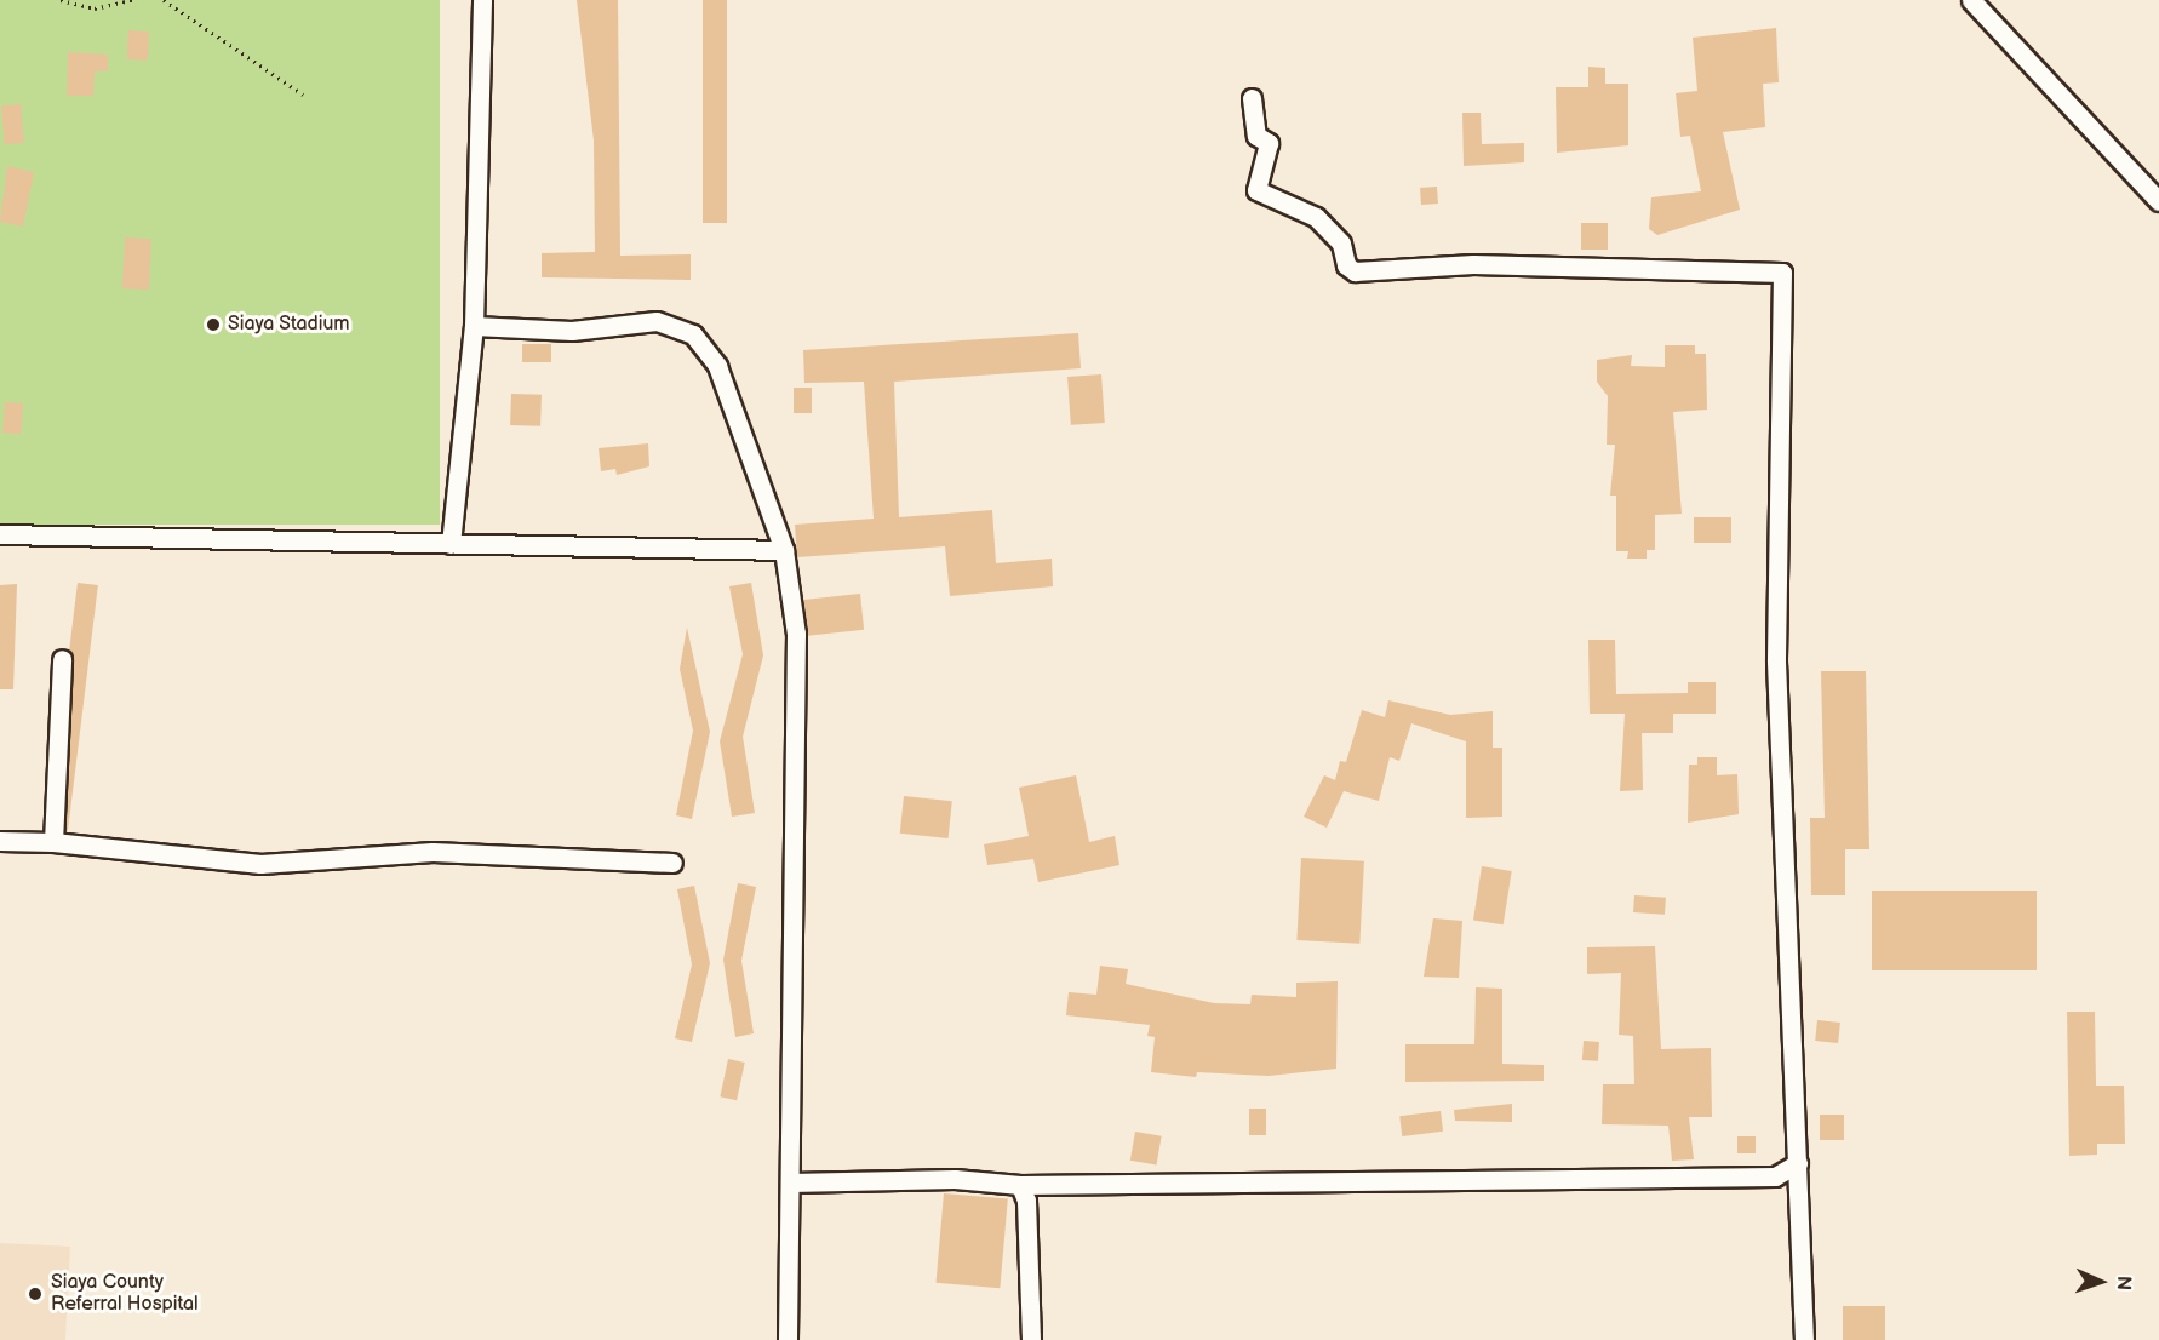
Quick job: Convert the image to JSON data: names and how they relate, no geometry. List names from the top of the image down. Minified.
{"places":["Siaya Stadium","Siaya County Referral Hospital"],"north":"right"}
